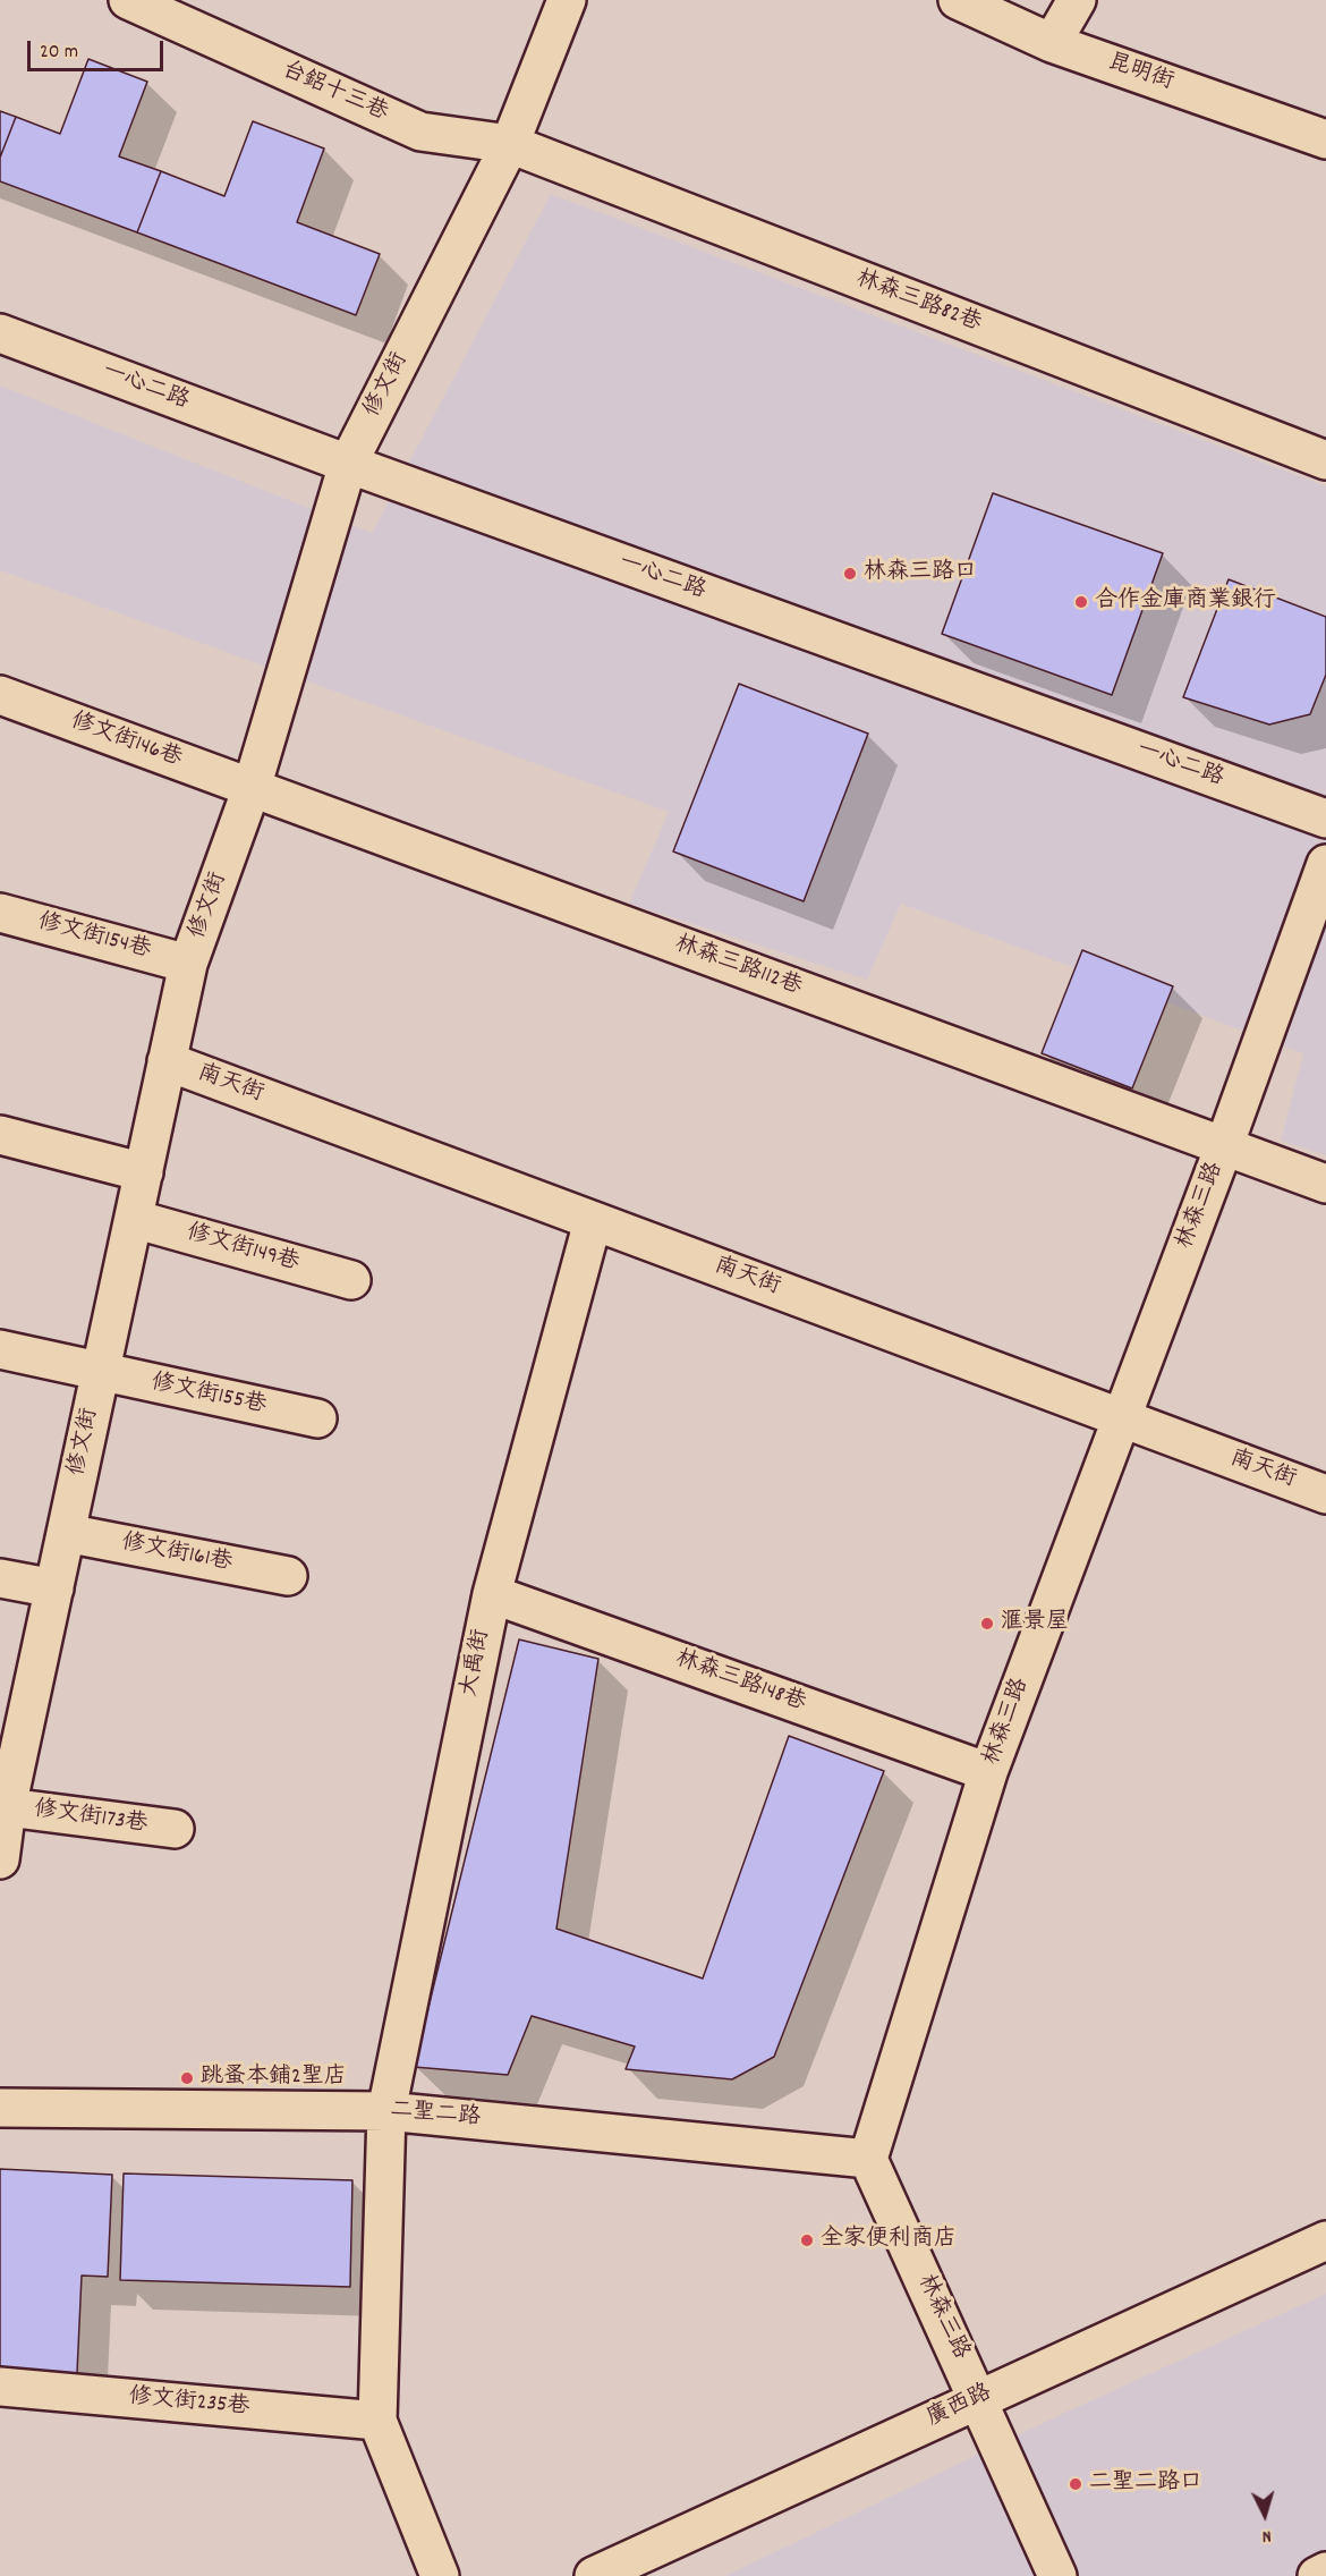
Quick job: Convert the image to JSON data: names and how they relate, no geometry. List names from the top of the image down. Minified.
{"streets":{"street":["昆明街","台鋁十三巷","林森三路82巷","修文街","一心二路","修文街146巷","修文街154巷","林森三路112巷","南天街","林森三路","修文街149巷","修文街155巷","修文街161巷","大禹街","林森三路148巷","修文街173巷","二聖二路","修文街235巷","廣西路"]},"crossings":[["台鋁十三巷","林森三路82巷"],["台鋁十三巷","修文街"],["林森三路82巷","修文街"],["修文街","一心二路"],["修文街","修文街146巷"],["修文街","修文街154巷"],["修文街","林森三路112巷"],["修文街","南天街"],["修文街","修文街149巷"],["修文街","修文街155巷"],["修文街","修文街161巷"],["修文街","修文街173巷"],["修文街146巷","林森三路112巷"],["林森三路112巷","林森三路"],["南天街","林森三路"],["南天街","大禹街"],["林森三路","林森三路148巷"],["林森三路","二聖二路"],["林森三路","廣西路"],["大禹街","林森三路148巷"],["大禹街","二聖二路"],["大禹街","修文街235巷"]],"places":["林森三路口","合作金庫商業銀行","滙景屋","跳蚤本鋪2聖店","全家便利商店","二聖二路口"],"scale_bar":"20 m","north":"bottom"}
